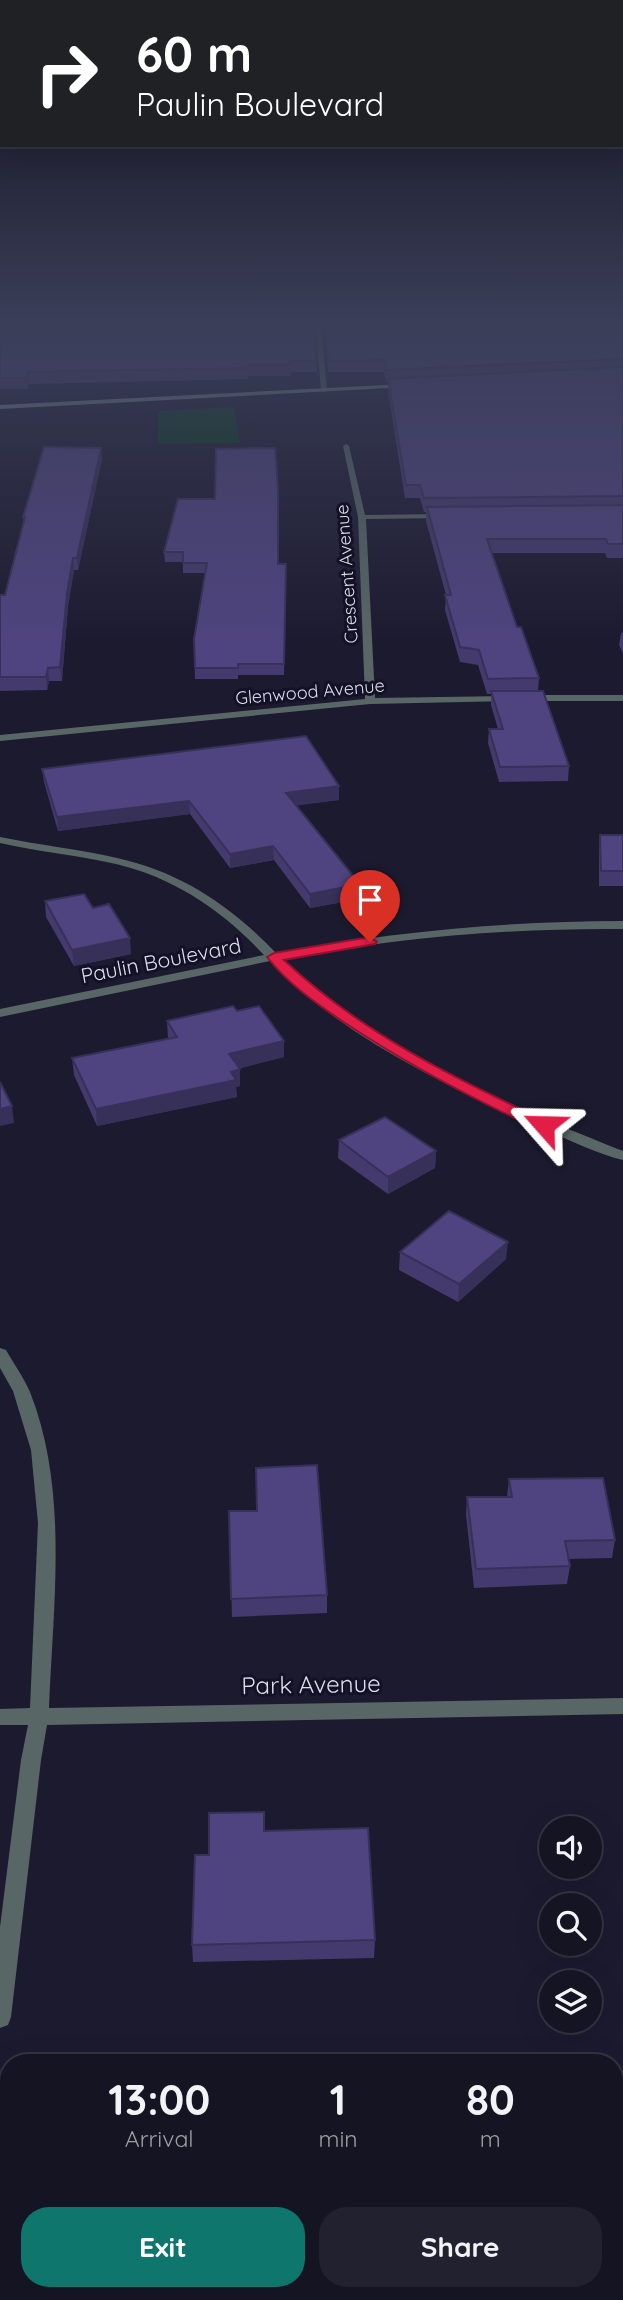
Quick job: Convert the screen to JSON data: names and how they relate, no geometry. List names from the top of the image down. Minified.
{"streets":{"street":["Crescent Avenue","Glenwood Avenue","Paulin Boulevard","Park Avenue"]},"crossings":[["Crescent Avenue","Glenwood Avenue"]],"page":{"turn":["60 m","Paulin Boulevard"],"eta":["13:00","Arrival","1","min","80","m"],"buttons":["Exit","Share"]}}
